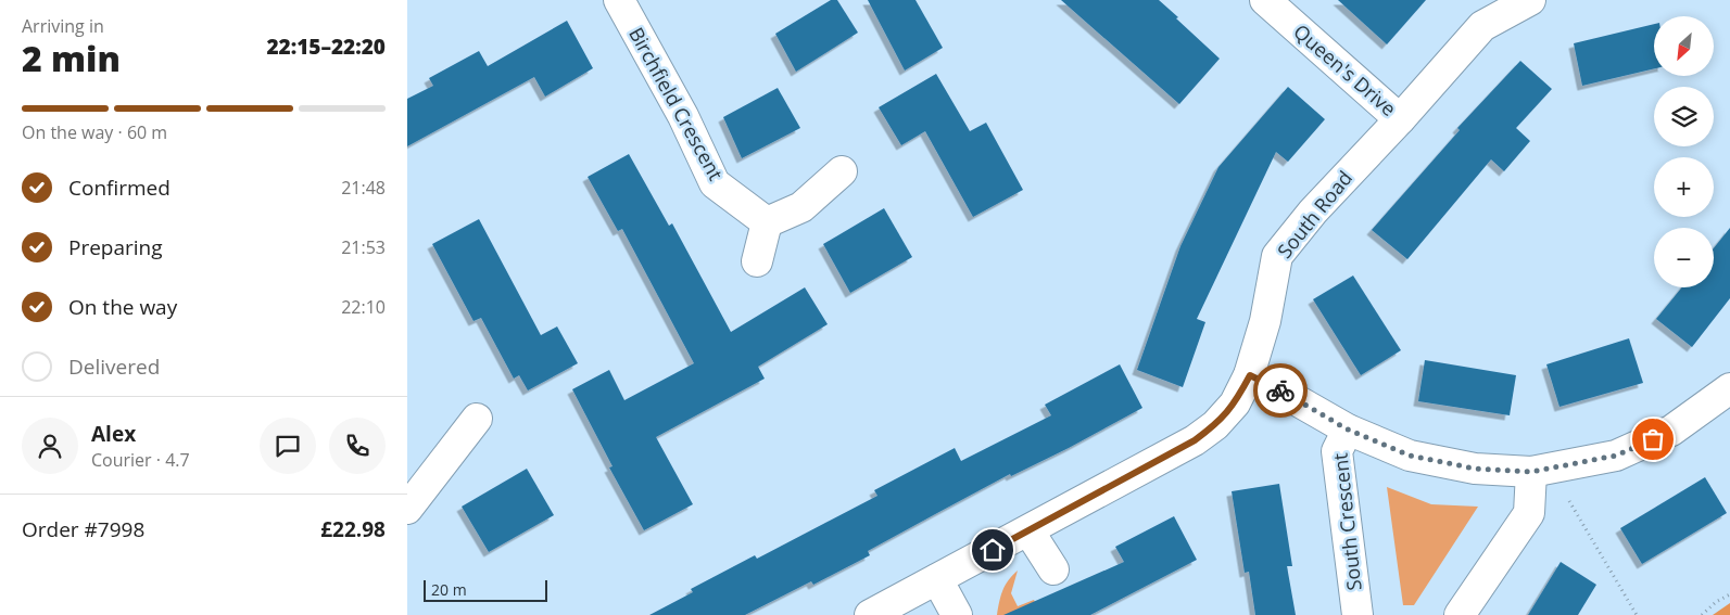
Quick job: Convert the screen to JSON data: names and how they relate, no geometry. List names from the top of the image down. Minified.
{"streets":{"street":["Queen's Drive","Birchfield Crescent","South Road","South Crescent"]},"crossings":[["Queen's Drive","South Road"],["South Road","South Crescent"]],"scale_bar":"20 m","north":"bottom left","page":{"heading":["2 min","Arriving in","22:15–22:20"],"panel":["Alex","Courier · 4.7","Order #7998","£22.98"],"map_buttons":["+","−"],"bar":"On the way · 60 m","list":[["Confirmed","21:48"],["Preparing","21:53"],["On the way","22:10"],"Delivered"],"scale":"20 m"}}
